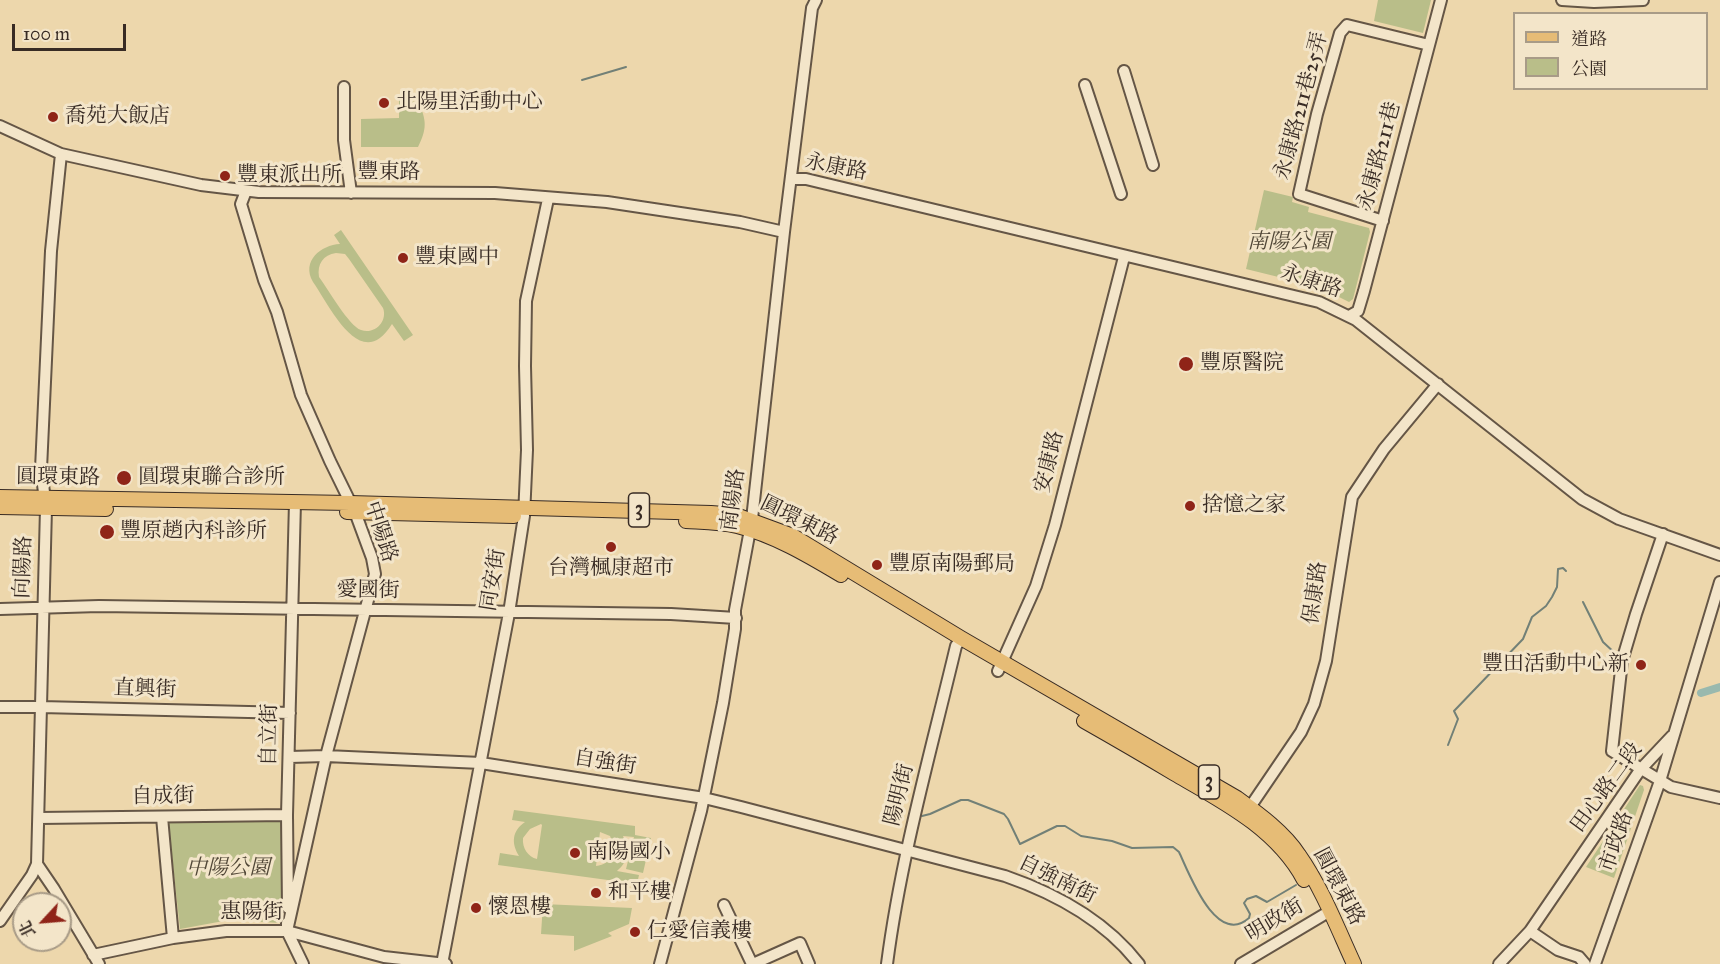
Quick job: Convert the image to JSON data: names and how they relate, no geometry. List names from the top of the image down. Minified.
{"streets":{"main road":["圓環東路","3"],"street":["永康路211巷25弄","永康路211巷","永康路","豐東路","安康路","南陽路","中陽路","向陽路","同安街","愛國街","保康路","直興街","自立街","自強街","田心路二段","陽明街","自成街","市政路","自強南街","惠陽街","明政街"]},"crossings":[["永康路211巷25弄","永康路211巷"],["永康路211巷","永康路"],["永康路","安康路"],["永康路","南陽路"],["永康路","保康路"],["豐東路","南陽路"],["豐東路","中陽路"],["豐東路","向陽路"],["豐東路","同安街"],["安康路","圓環東路"],["圓環東路","南陽路"],["圓環東路","中陽路"],["圓環東路","向陽路"],["圓環東路","同安街"],["圓環東路","保康路"],["圓環東路","自立街"],["圓環東路","陽明街"],["圓環東路","明政街"],["南陽路","愛國街"],["南陽路","自強街"],["中陽路","愛國街"],["中陽路","自立街"],["中陽路","自強街"],["中陽路","惠陽街"],["向陽路","愛國街"],["向陽路","直興街"],["向陽路","自成街"],["同安街","愛國街"],["同安街","自強街"],["同安街","惠陽街"],["愛國街","自立街"],["直興街","自立街"],["自立街","自強街"],["自立街","自成街"],["自立街","惠陽街"],["自強街","陽明街"],["自強街","自強南街"],["田心路二段","市政路"],["陽明街","自強南街"]],"parks":["南陽公園","中陽公園"],"places":["北陽里活動中心","喬苑大飯店","豐東派出所","豐東國中","豐原醫院","圓環東聯合診所","捨憶之家","豐原趙內科診所","台灣楓康超市","豐原南陽郵局","豐田活動中心新","南陽國小","和平樓","懷恩樓","仁愛信義樓"],"legend":["道路","公園"],"scale_bar":"100 m","north":"bottom left"}
